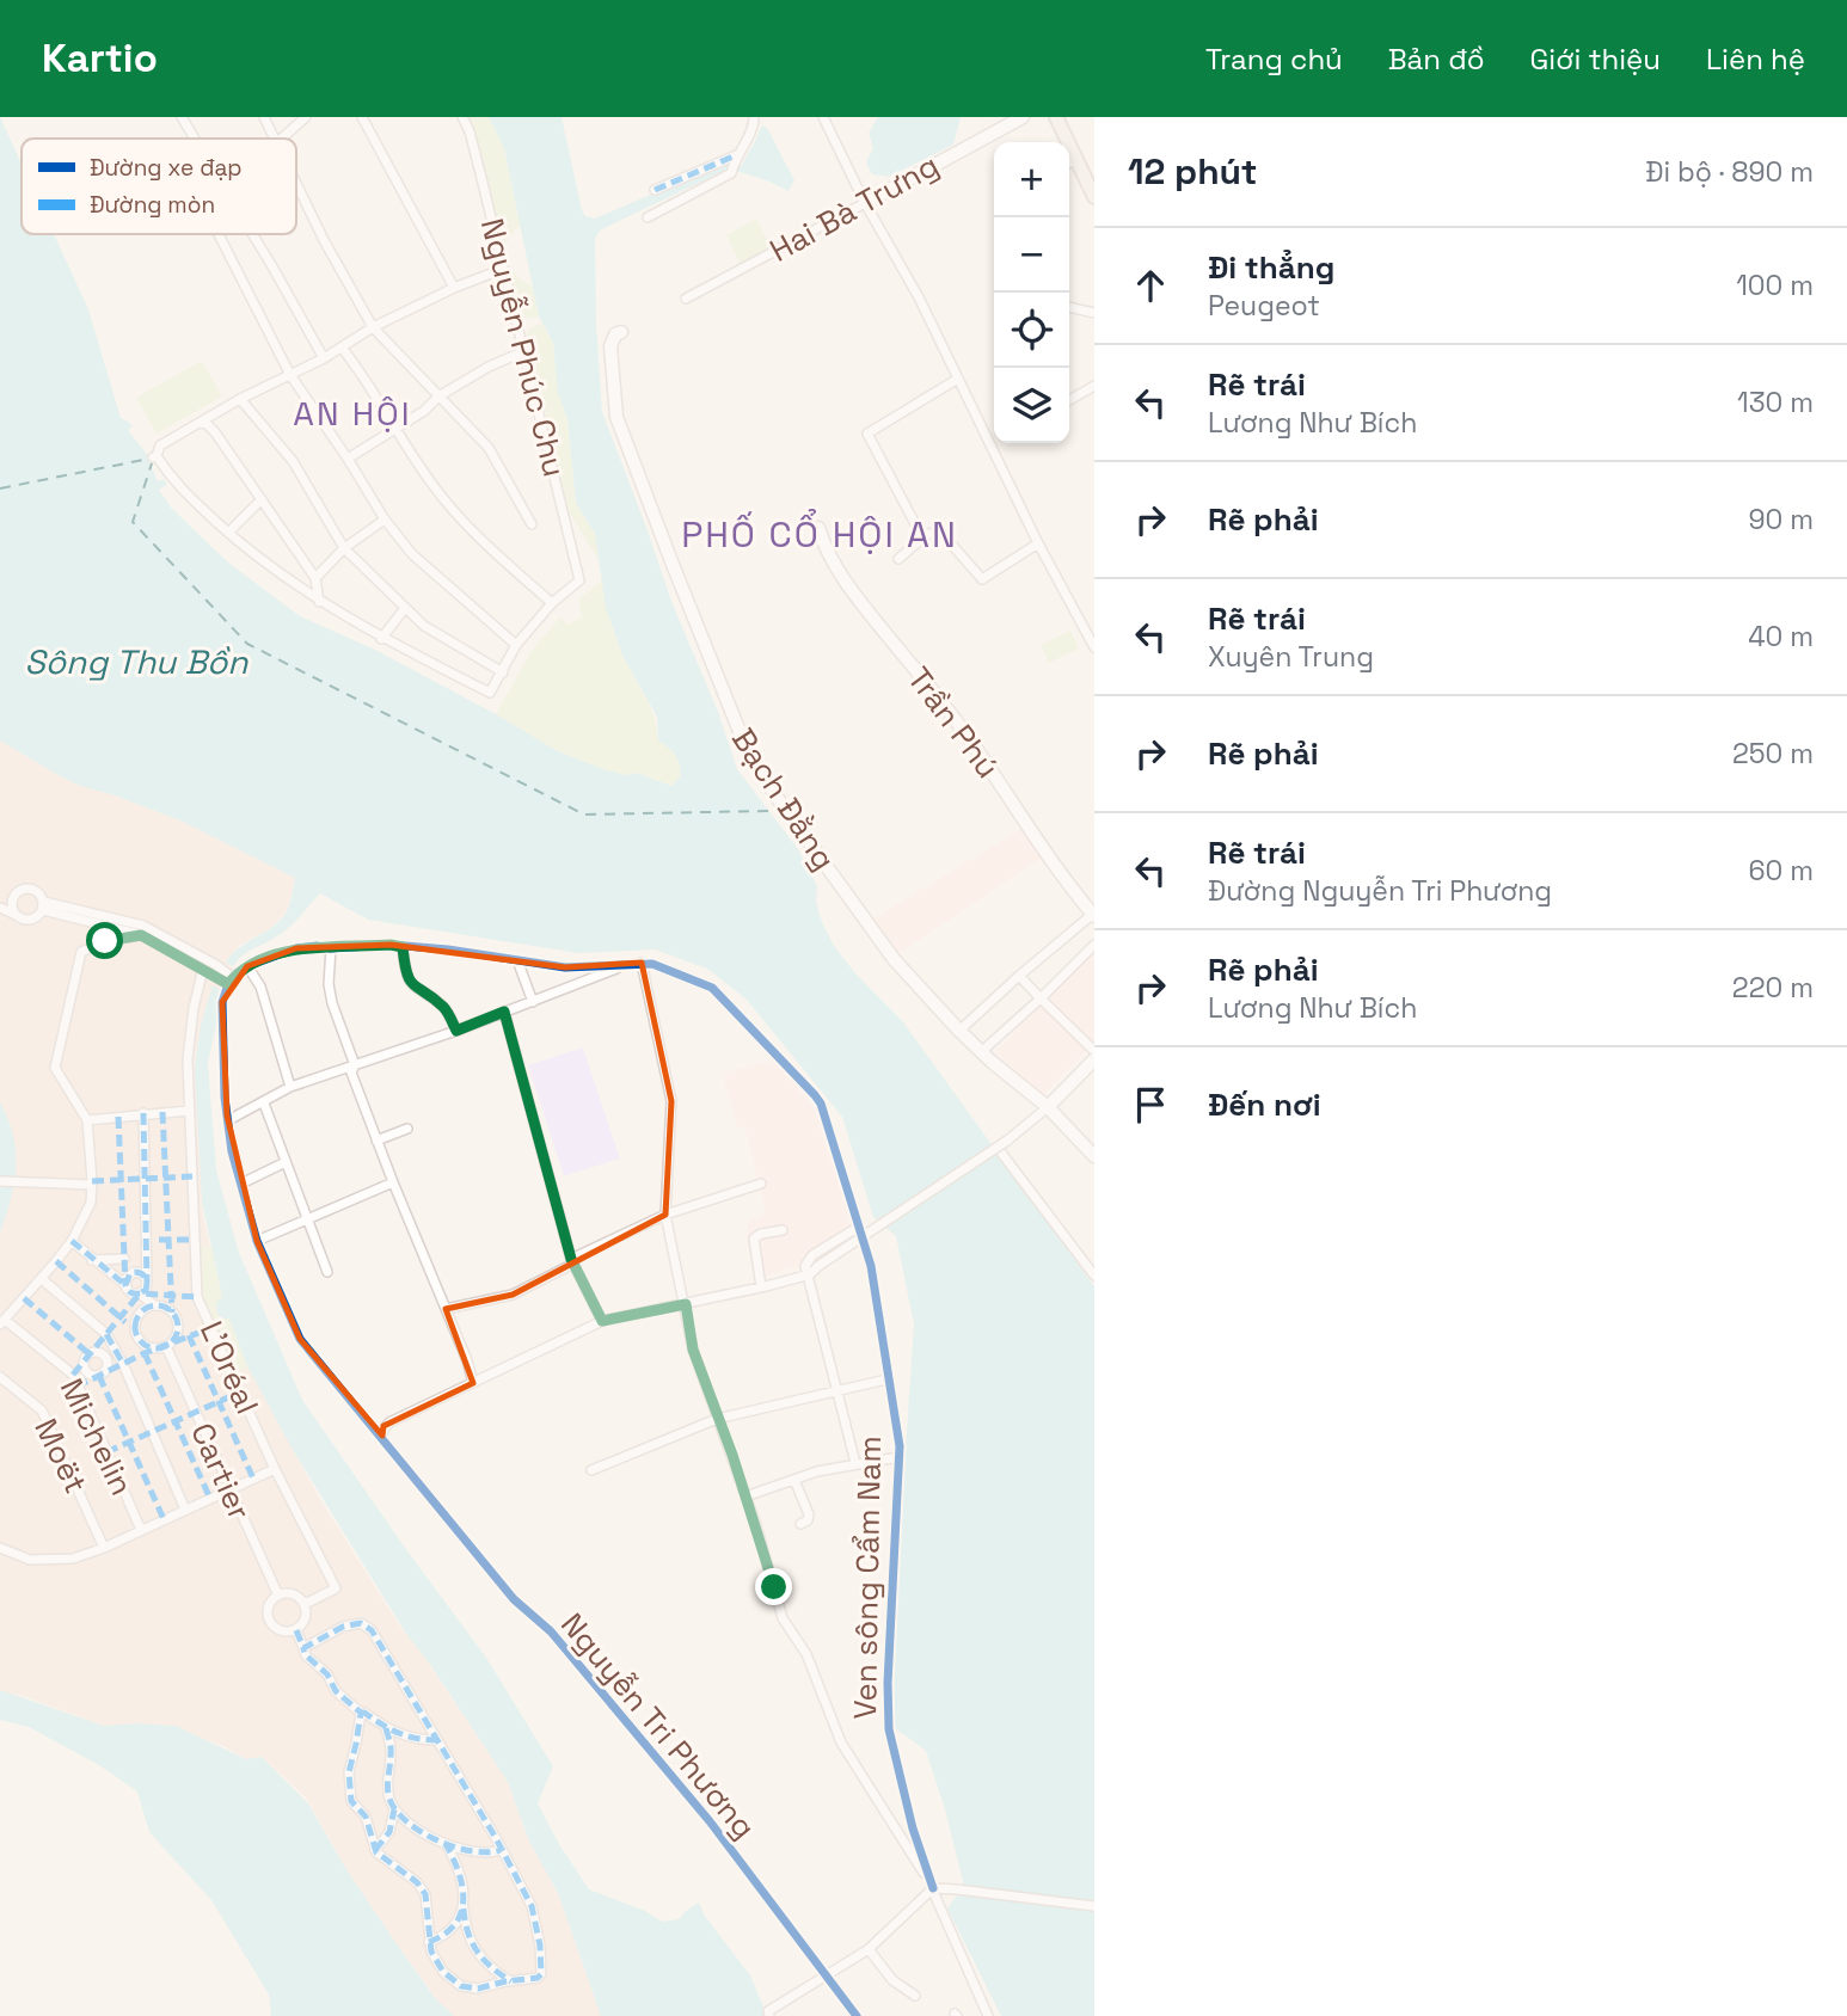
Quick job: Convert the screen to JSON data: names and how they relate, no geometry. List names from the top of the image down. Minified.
{"streets":{"street":["Hai Bà Trưng","Nguyễn Phúc Chu","Trần Phú","Bạch Đằng","L’Oréal","Michelin","Moët","Cartier","Ven sông Cẩm Nam","Nguyễn Tri Phương"]},"crossings":[["L’Oréal","Cartier"]],"districts":["AN HỘI","PHỐ CỔ HỘI AN"],"water":["Sông Thu Bồn"],"legend":["Đường xe đạp","Đường mòn"],"page":{"header":"Kartio","nav":["Trang chủ","Bản đồ","Giới thiệu","Liên hệ"],"heading":["12 phút","Đi bộ · 890 m"],"map_buttons":["+","−"],"list":[["Đi thẳng","Peugeot","100 m"],["Rẽ trái","Lương Như Bích","130 m"],["Rẽ phải","90 m"],["Rẽ trái","Xuyên Trung","40 m"],["Rẽ phải","250 m"],["Rẽ trái","Đường Nguyễn Tri Phương","60 m"],["Rẽ phải","Lương Như Bích","220 m"],"Đến nơi"]}}
